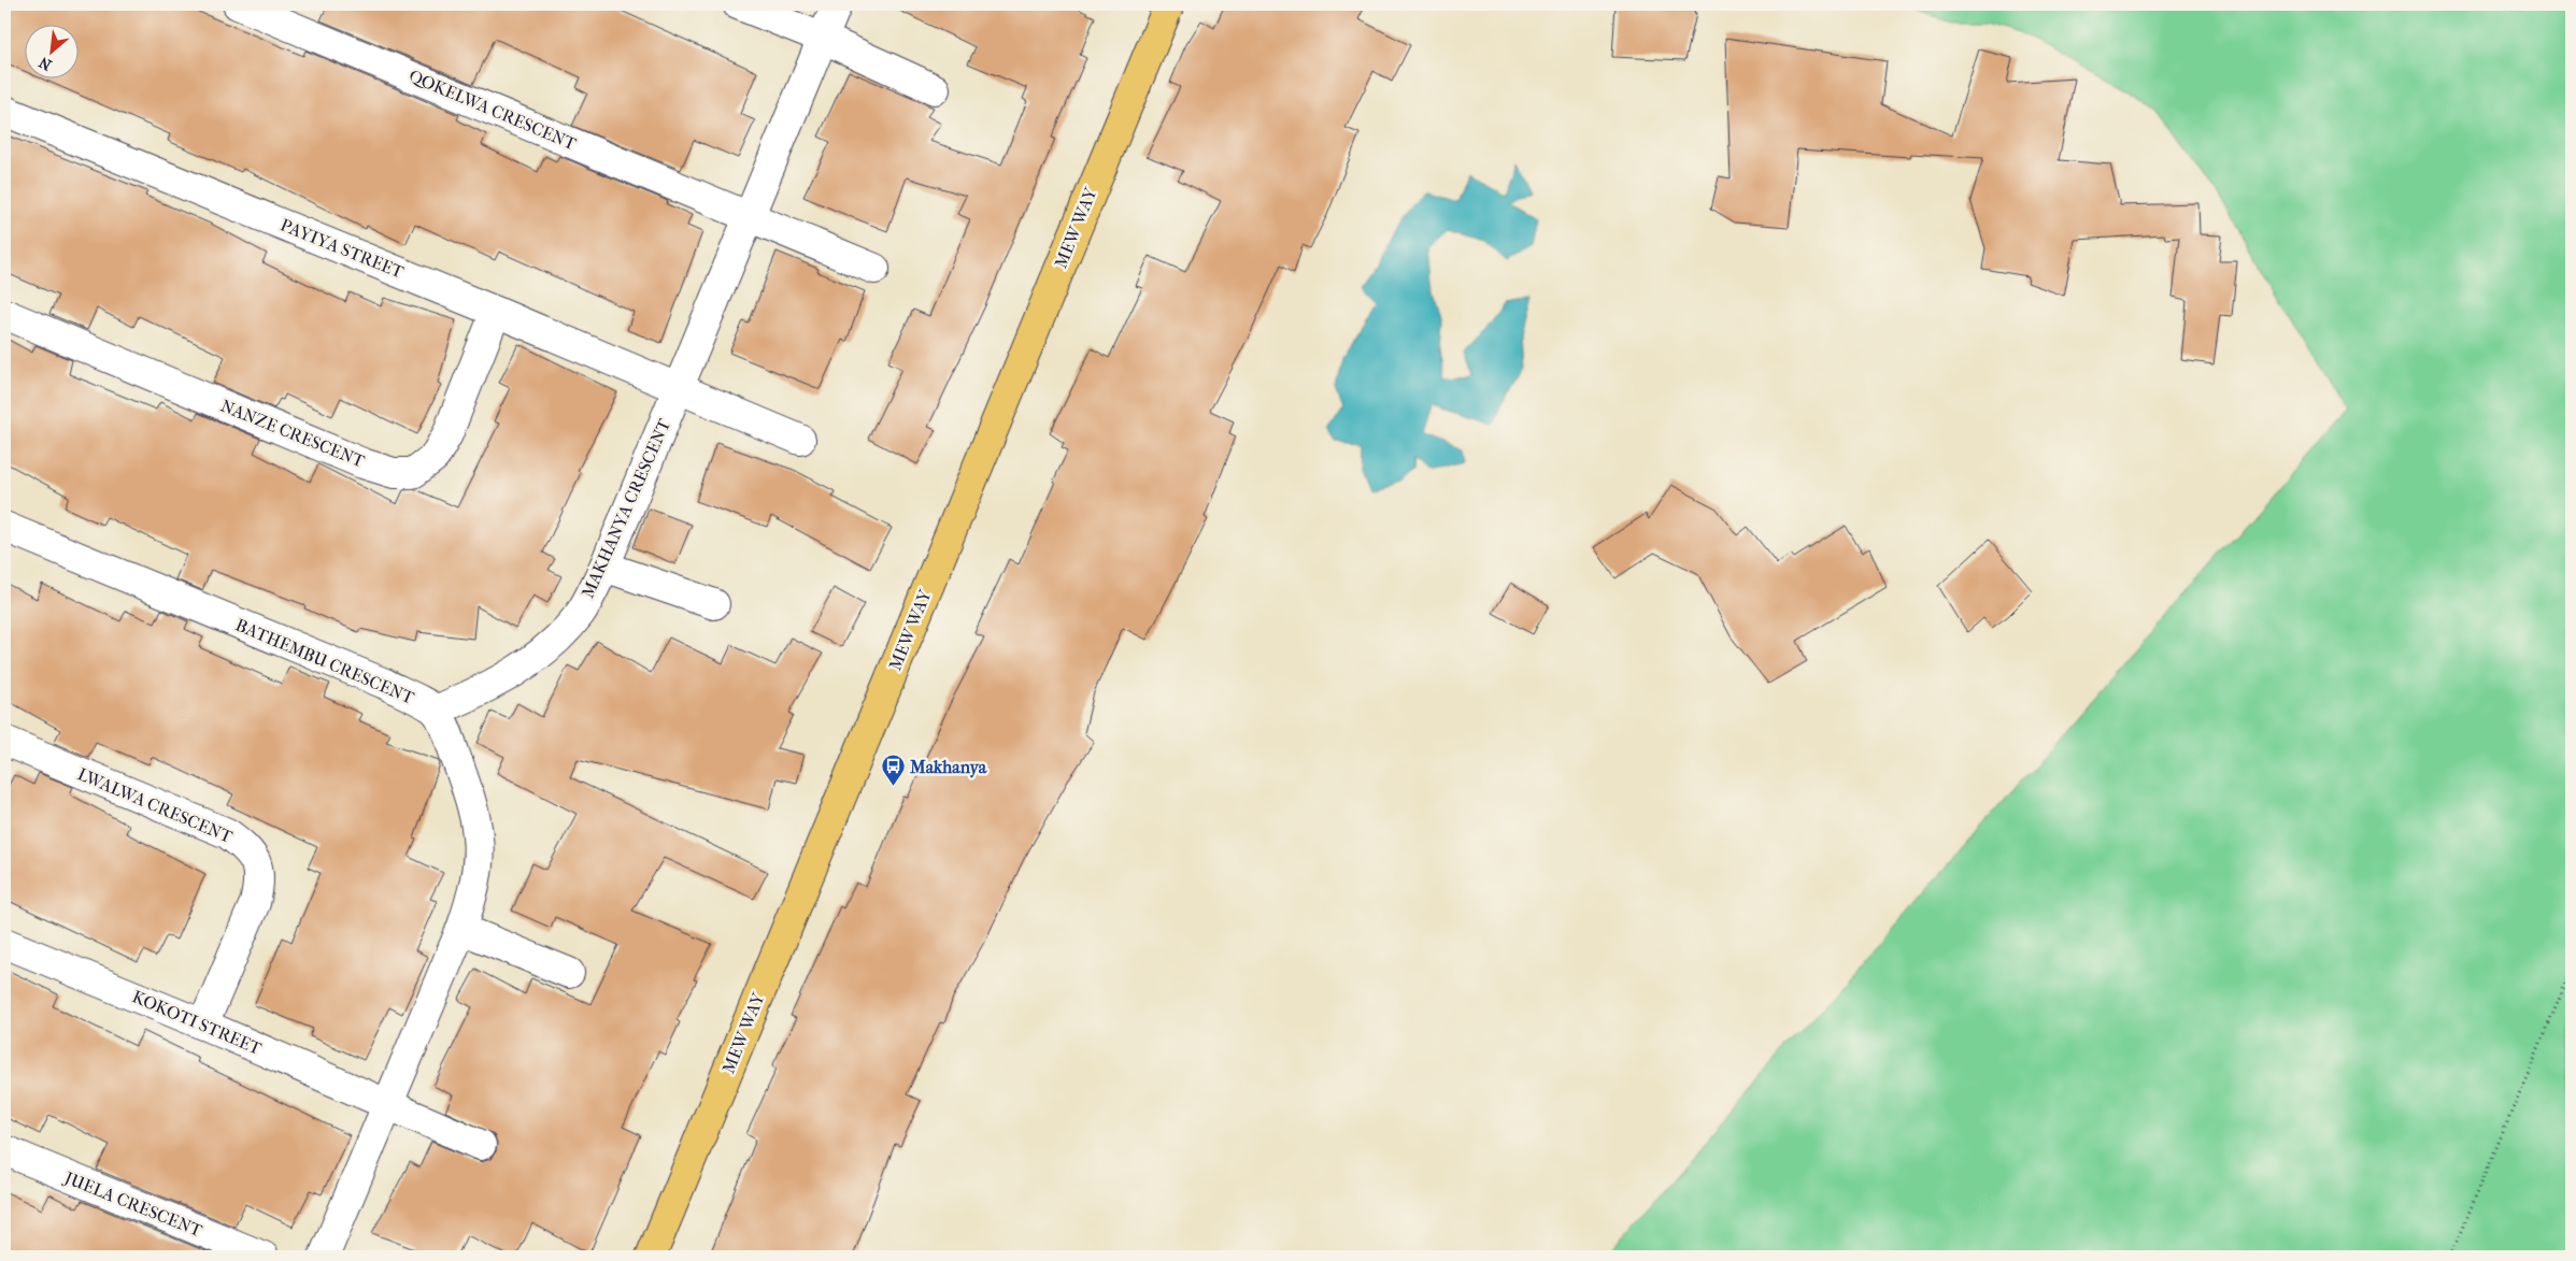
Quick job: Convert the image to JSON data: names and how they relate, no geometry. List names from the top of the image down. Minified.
{"streets":{"main road":["MEW WAY"],"street":["QOKELWA CRESCENT","PAYIYA STREET","NANZE CRESCENT","MAKHANYA CRESCENT","BATHEMBU CRESCENT","LWALWA CRESCENT","KOKOTI STREET","JUELA CRESCENT"]},"crossings":[["QOKELWA CRESCENT","MAKHANYA CRESCENT"],["PAYIYA STREET","NANZE CRESCENT"],["PAYIYA STREET","MAKHANYA CRESCENT"],["MAKHANYA CRESCENT","BATHEMBU CRESCENT"],["BATHEMBU CRESCENT","KOKOTI STREET"],["LWALWA CRESCENT","KOKOTI STREET"]],"places":{"bus stop":["Makhanya"]},"north":"bottom left"}
